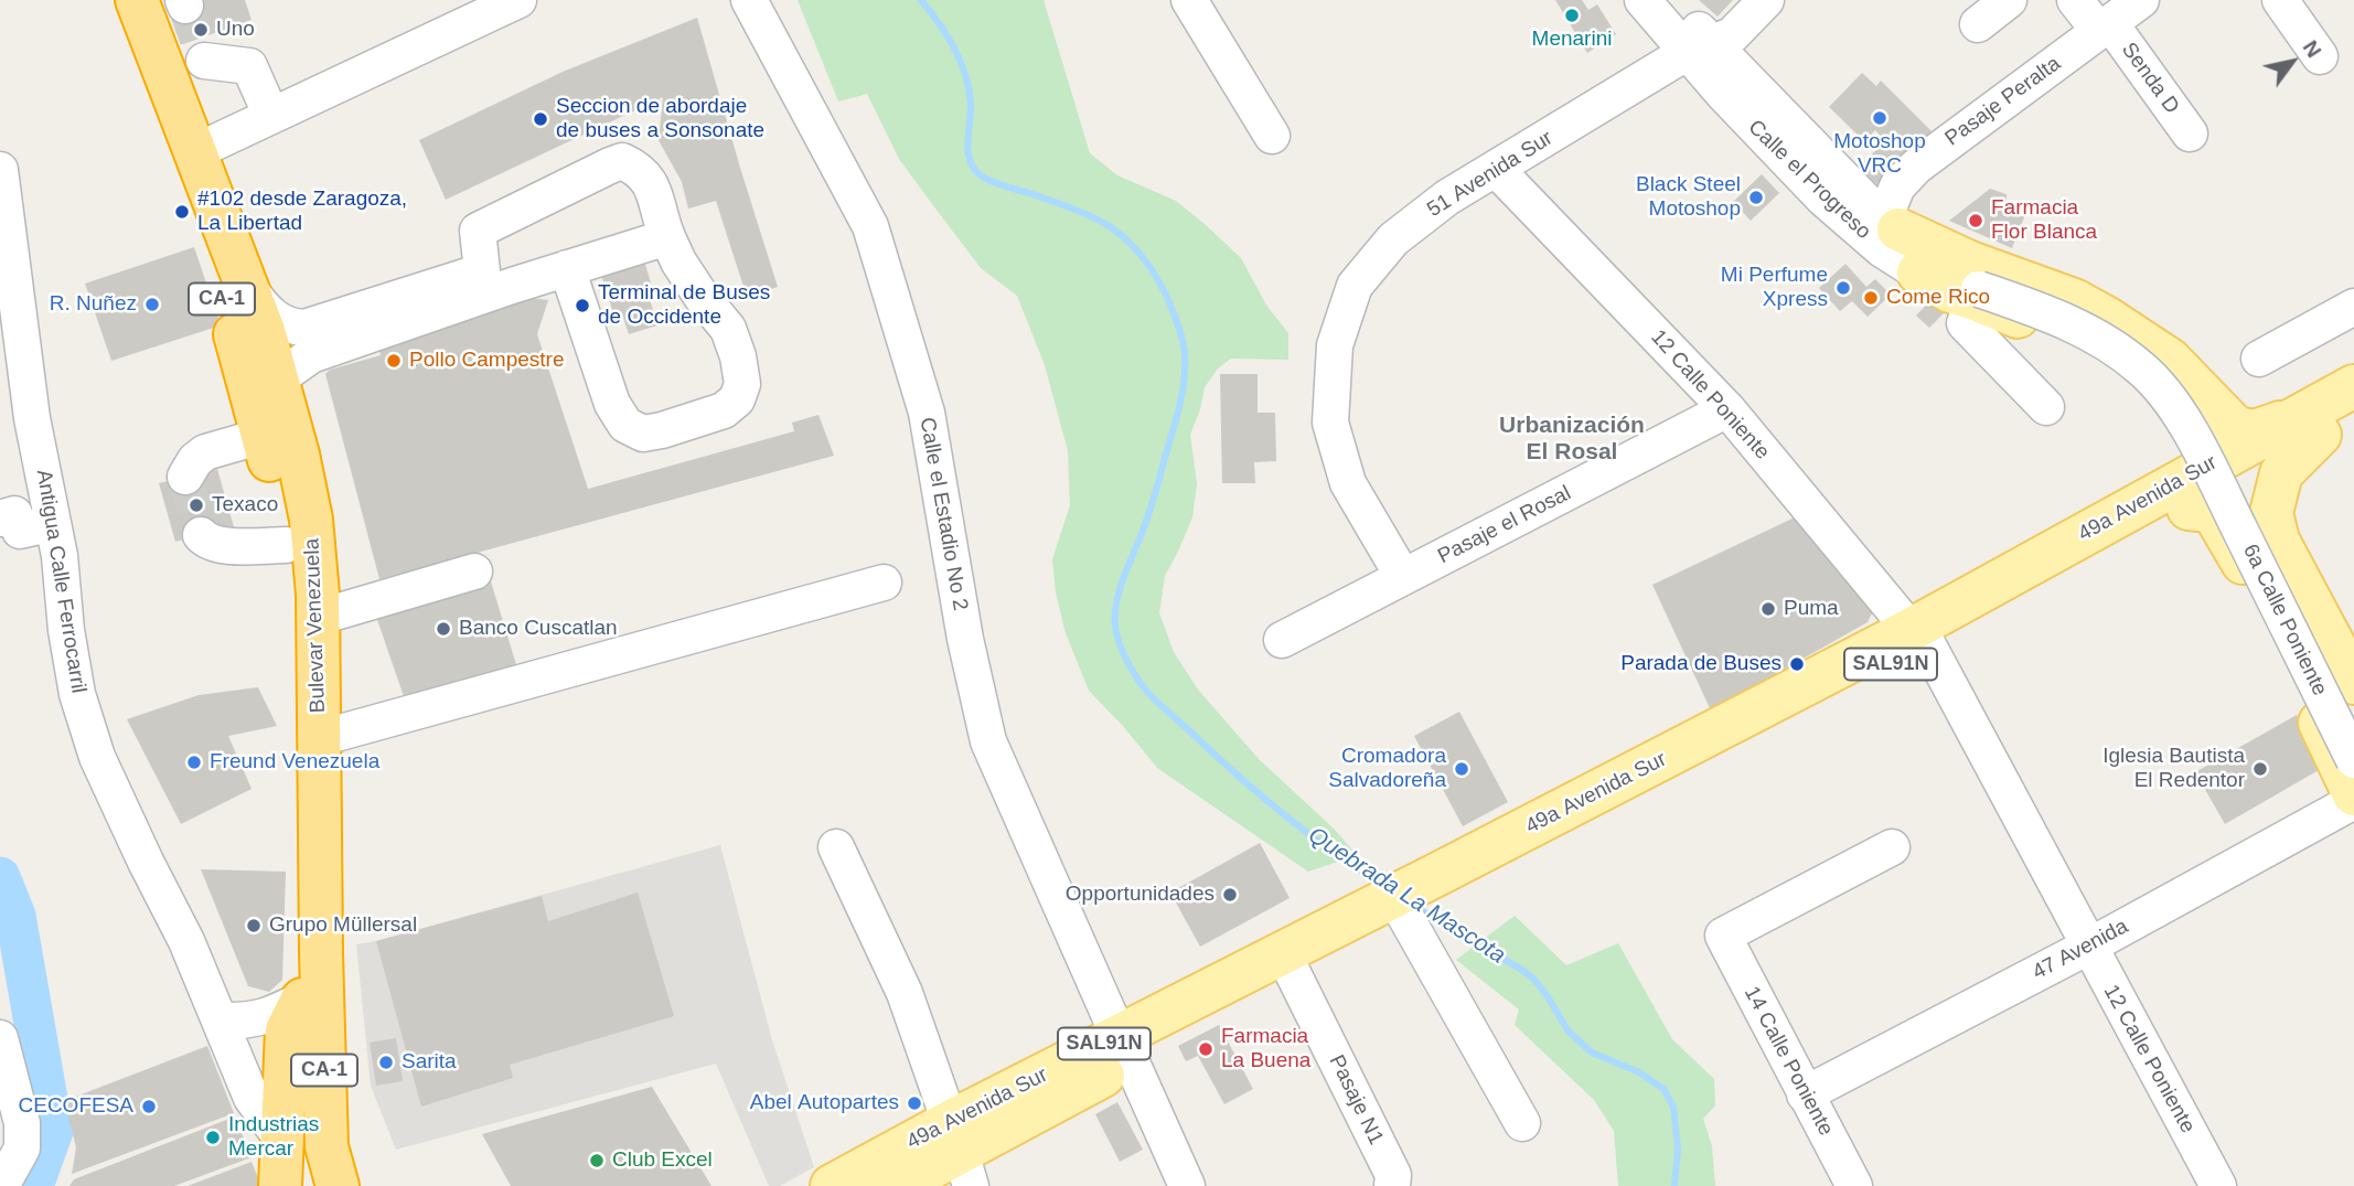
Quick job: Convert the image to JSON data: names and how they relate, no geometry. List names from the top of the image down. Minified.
{"streets":{"highway":["CA-1","Bulevar Venezuela"],"main road":["49a Avenida Sur","SAL91N"],"street":["Senda D","Pasaje Peralta","51 Avenida Sur","Calle el Progreso","12 Calle Poniente","Calle el Estadio No 2","Pasaje el Rosal","Antigua Calle Ferrocarril","6a Calle Poniente","47 Avenida","14 Calle Poniente","Pasaje N1"]},"crossings":[["Senda D","Pasaje Peralta"],["Pasaje Peralta","Calle el Progreso"],["51 Avenida Sur","Calle el Progreso"],["51 Avenida Sur","12 Calle Poniente"],["51 Avenida Sur","Pasaje el Rosal"],["Calle el Progreso","49a Avenida Sur"],["Calle el Progreso","6a Calle Poniente"],["12 Calle Poniente","49a Avenida Sur"],["12 Calle Poniente","Pasaje el Rosal"],["12 Calle Poniente","47 Avenida"],["49a Avenida Sur","Calle el Estadio No 2"],["49a Avenida Sur","6a Calle Poniente"],["49a Avenida Sur","Pasaje N1"],["47 Avenida","14 Calle Poniente"]],"districts":["Urbanización El Rosal"],"water":["Quebrada La Mascota"],"places":["Menarini","Uno","Motoshop VRC","Seccion de abordaje de buses a Sonsonate","Black Steel Motoshop","#102 desde Zaragoza, La Libertad","Farmacia Flor Blanca","Mi Perfume Xpress","Come Rico","R. Nuñez","Terminal de Buses de Occidente","Pollo Campestre","Texaco","Puma","Banco Cuscatlan","Parada de Buses","Freund Venezuela","Cromadora Salvadoreña","Iglesia Bautista El Redentor","Opportunidades","Grupo Müllersal","Farmacia La Buena","Sarita","Abel Autopartes","CECOFESA","Industrias Mercar","Club Excel"],"north":"top right"}
